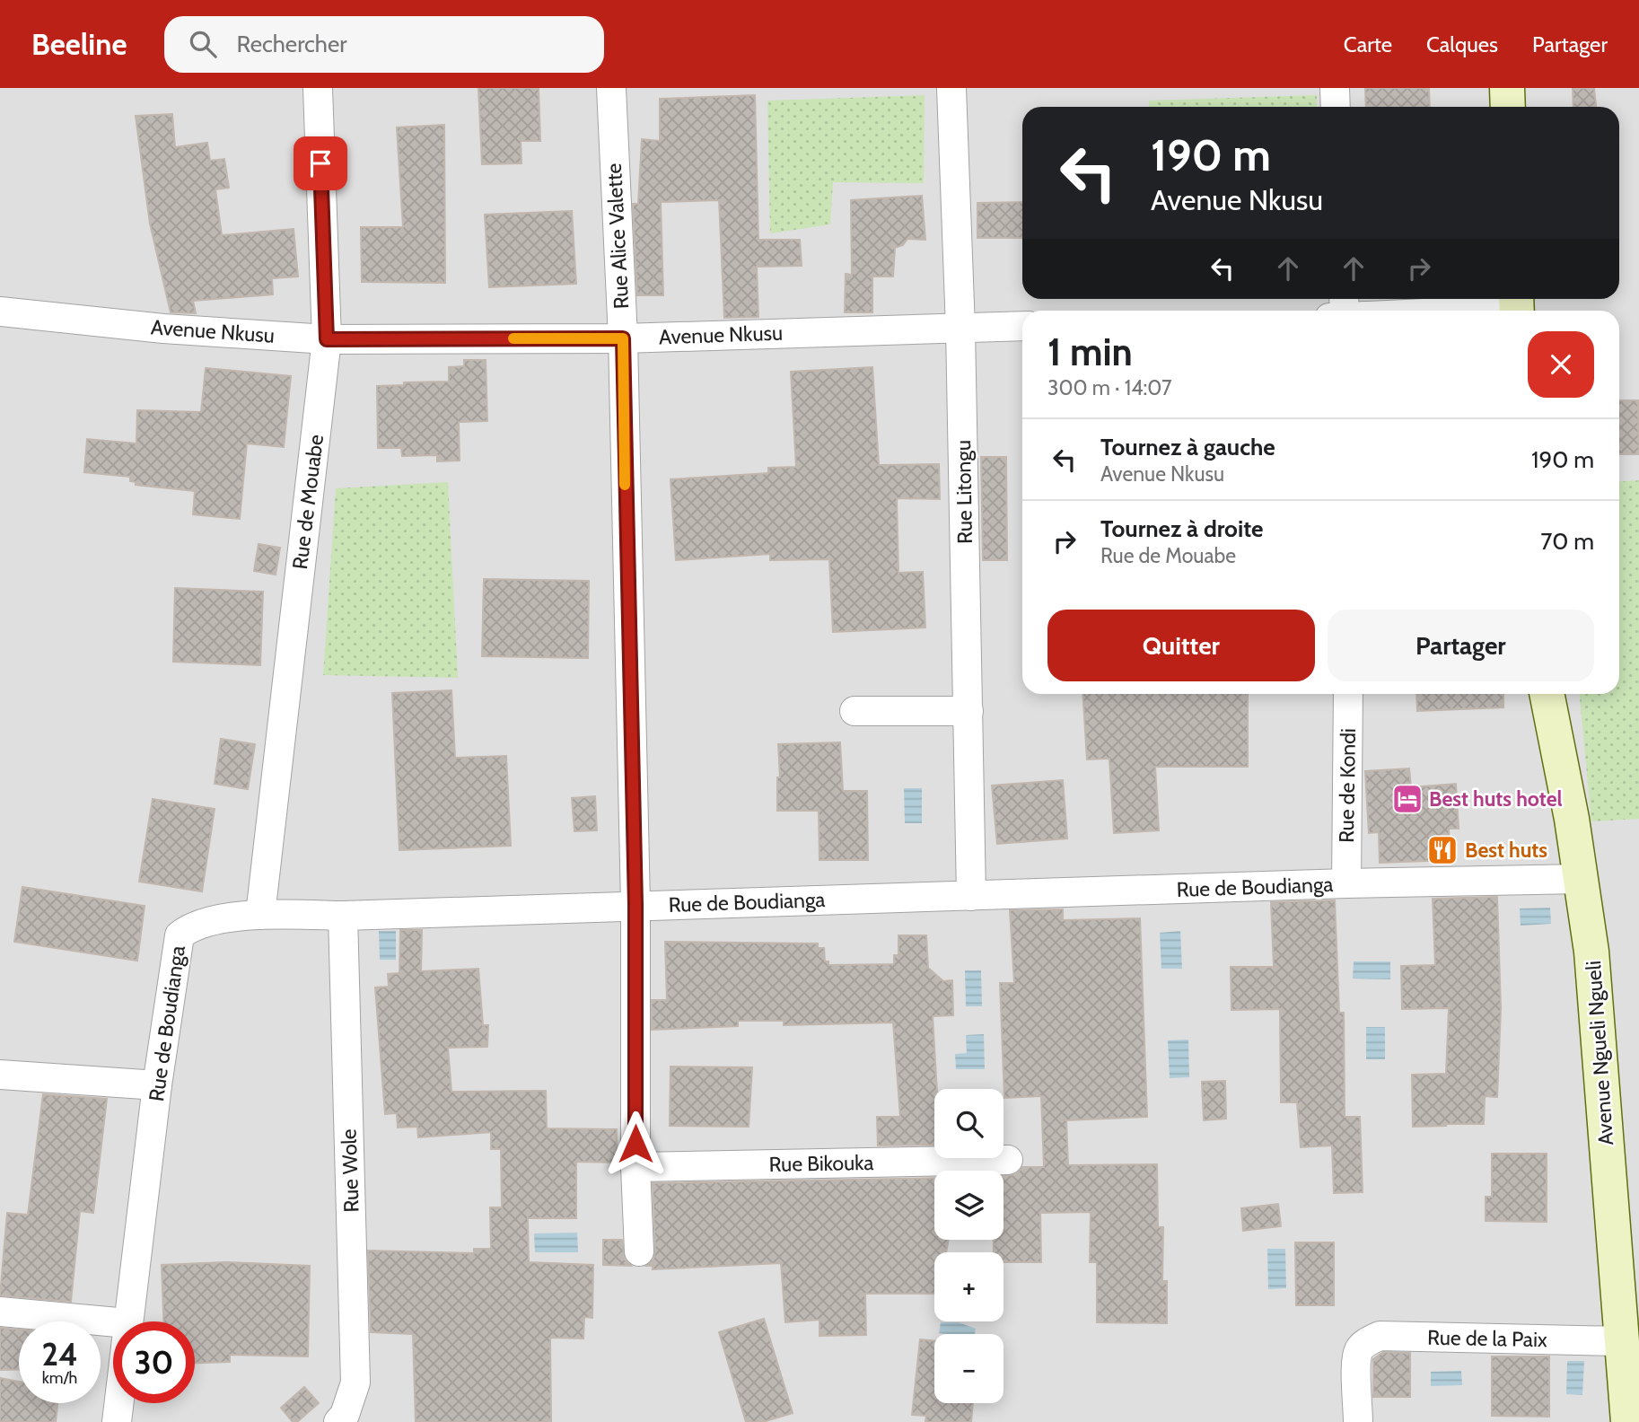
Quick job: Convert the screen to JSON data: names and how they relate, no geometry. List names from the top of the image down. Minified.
{"streets":{"street":["Rue Alice Valette","Avenue Nkusu","Rue Litongu","Rue de Mouabe","Rue de Kondi","Rue de Boudianga","Avenue Ngueli Ngueli","Rue Bikouka","Rue Wole","Rue de la Paix"]},"crossings":[["Rue Alice Valette","Avenue Nkusu"],["Rue Alice Valette","Rue de Boudianga"],["Rue Alice Valette","Rue Bikouka"],["Avenue Nkusu","Rue Litongu"],["Avenue Nkusu","Rue de Mouabe"],["Rue Litongu","Rue de Boudianga"],["Rue de Mouabe","Rue de Boudianga"],["Rue de Kondi","Rue de Boudianga"],["Rue de Boudianga","Avenue Ngueli Ngueli"],["Rue de Boudianga","Rue Wole"],["Avenue Ngueli Ngueli","Rue de la Paix"]],"places":{"hotel":["Best huts hotel"],"restaurant":["Best huts"]},"page":{"header":"Beeline","search":"Rechercher","nav":["Carte","Calques","Partager"],"turn":["190 m","Avenue Nkusu"],"heading":["1 min","300 m · 14:07"],"list":[{"name":"Tournez à gauche","note":"Avenue Nkusu","value":"190 m"},{"name":"Tournez à droite","note":"Rue de Mouabe","value":"70 m"}],"buttons":["Quitter","Partager"],"map_buttons":["+","−"],"speed":"24 km/h","limit":"30"}}
